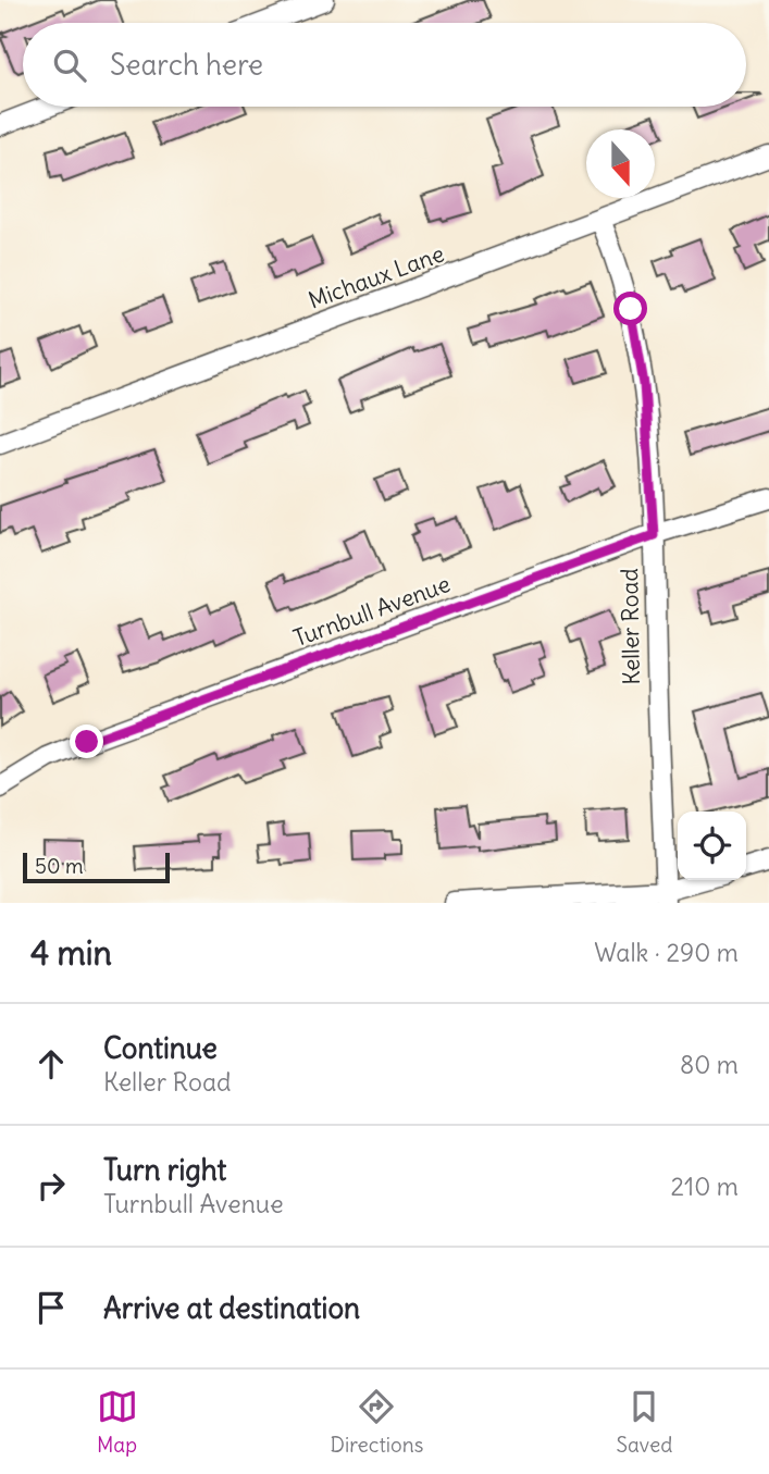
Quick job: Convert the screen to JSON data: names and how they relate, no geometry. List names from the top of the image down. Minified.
{"streets":{"street":["Michaux Lane","Turnbull Avenue","Keller Road"]},"crossings":[["Michaux Lane","Keller Road"],["Turnbull Avenue","Keller Road"]],"scale_bar":"50 m","north":"bottom","page":{"search":"Search here","scale":"50 m","heading":["4 min","Walk · 290 m"],"list":[["Continue","Keller Road","80 m"],["Turn right","Turnbull Avenue","210 m"],"Arrive at destination"],"nav":["Map","Directions","Saved"]}}
